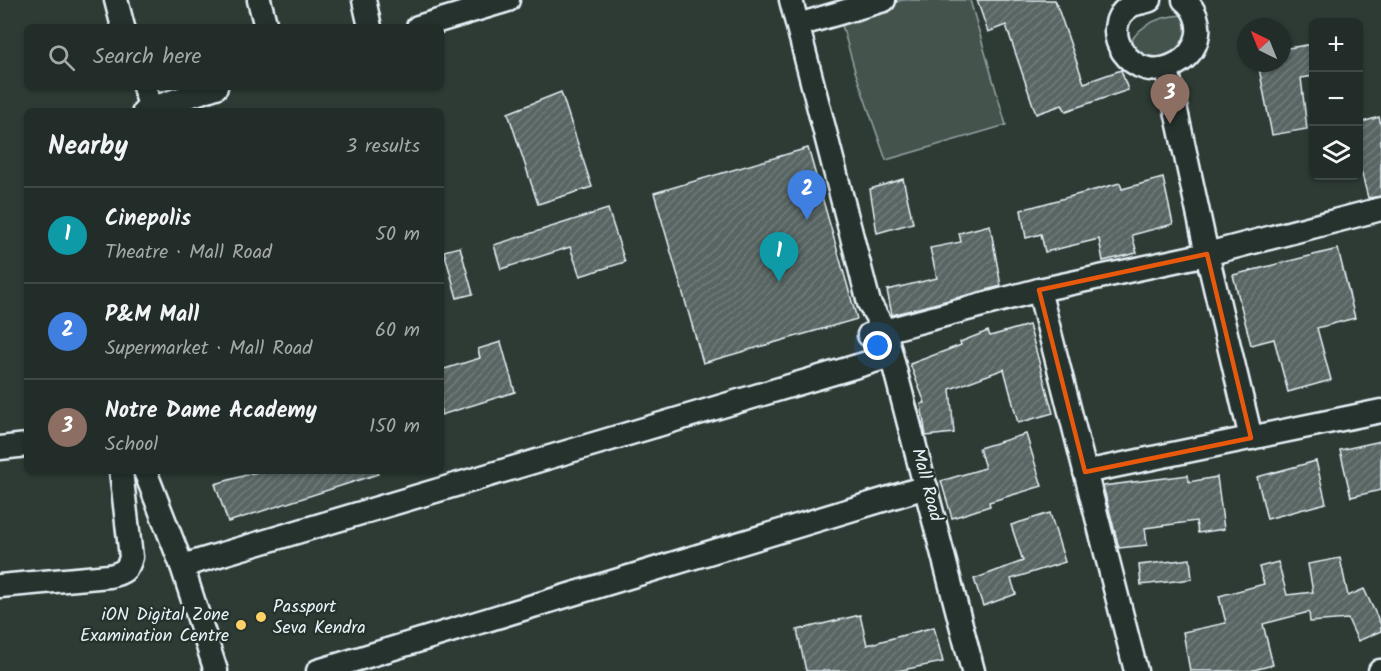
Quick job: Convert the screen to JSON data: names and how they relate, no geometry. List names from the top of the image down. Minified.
{"streets":{"street":["Mall Road"]},"places":["Passport Seva Kendra","iON Digital Zone Examination Centre"],"north":"top left","page":{"map_buttons":["+","−"],"search":"Search here","pins":["3","2","1"],"heading":["Nearby","3 results"],"list":[{"mark":"1","name":"Cinepolis","note":"Theatre · Mall Road","value":"50 m"},{"mark":"2","name":"P&M Mall","note":"Supermarket · Mall Road","value":"60 m"},{"mark":"3","name":"Notre Dame Academy","note":"School","value":"150 m"}]}}
